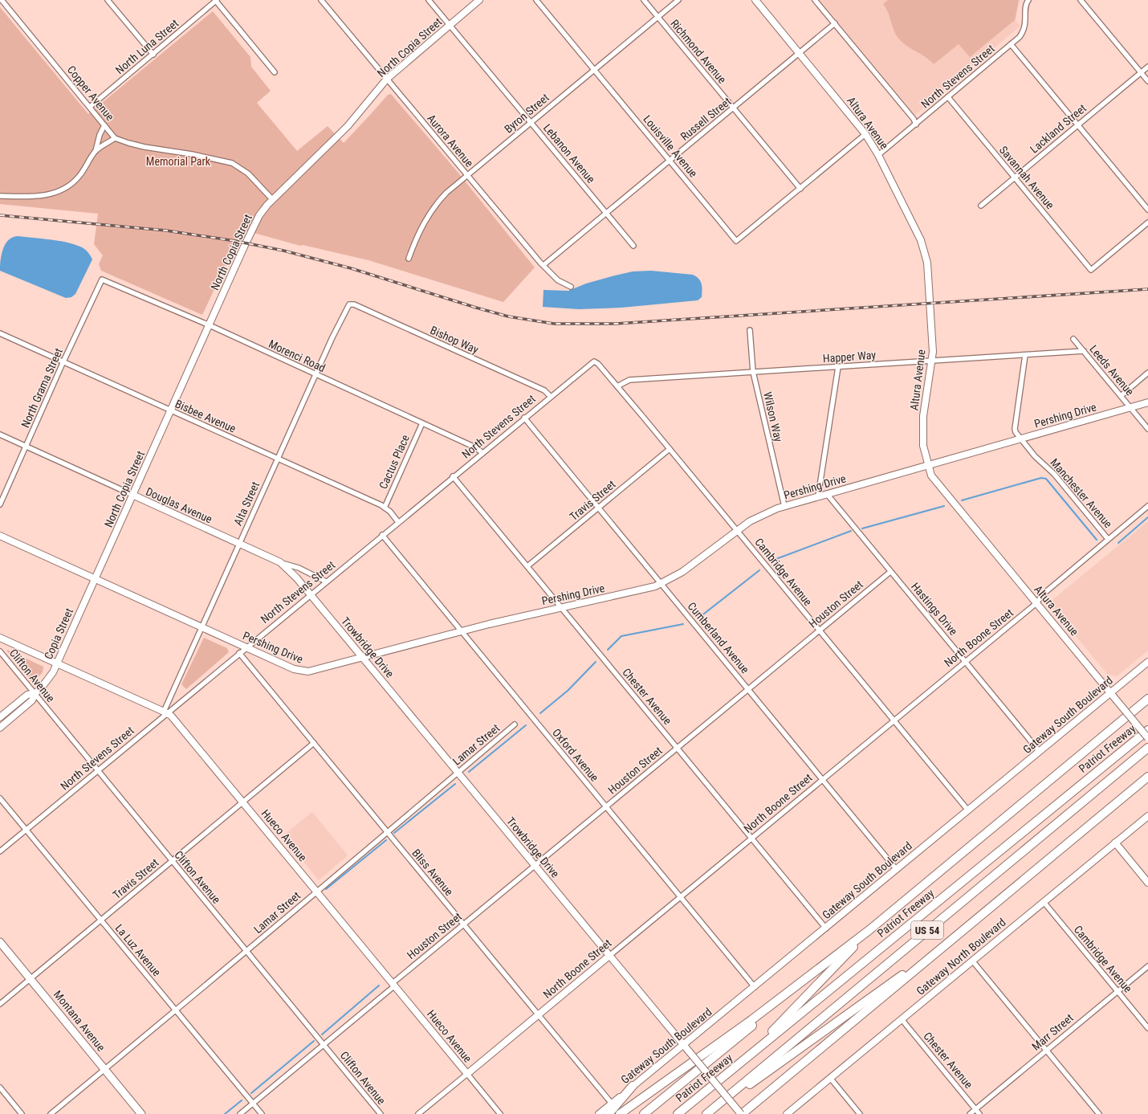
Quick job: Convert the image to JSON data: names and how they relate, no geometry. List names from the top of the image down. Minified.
{"streets":{"highway":["Patriot Freeway","US 54"],"main road":["North Copia Street","Altura Avenue","Pershing Drive","Douglas Avenue","Copia Street","North Boone Street","Trowbridge Drive","Gateway South Boulevard","Hueco Avenue","Gateway North Boulevard","Montana Avenue"],"street":["North Luna Street","Richmond Avenue","North Stevens Street","Copper Avenue","Byron Street","Russell Street","Lackland Street","Aurora Avenue","Louisville Avenue","Lebanon Avenue","Savannah Avenue","Bishop Way","Morenci Road","Happer Way","Leeds Avenue","North Grama Street","Bisbee Avenue","Wilson Way","Cactus Place","Manchester Avenue","Travis Street","Alta Street","Cambridge Avenue","Houston Street","Hastings Drive","Cumberland Avenue","Clifton Avenue","Chester Avenue","Lamar Street","Oxford Avenue","Bliss Avenue","La Luz Avenue","Marr Street"]},"crossings":[["North Luna Street","Copper Avenue"],["North Copia Street","Aurora Avenue"],["North Copia Street","Lebanon Avenue"],["North Copia Street","Morenci Road"],["North Copia Street","Pershing Drive"],["North Copia Street","Bisbee Avenue"],["North Copia Street","Douglas Avenue"],["North Copia Street","Copia Street"],["Richmond Avenue","Byron Street"],["Richmond Avenue","Russell Street"],["Richmond Avenue","Louisville Avenue"],["North Stevens Street","Altura Avenue"],["North Stevens Street","Savannah Avenue"],["North Stevens Street","Bishop Way"],["North Stevens Street","Morenci Road"],["North Stevens Street","Pershing Drive"],["North Stevens Street","Bisbee Avenue"],["North Stevens Street","Alta Street"],["North Stevens Street","Douglas Avenue"],["North Stevens Street","Cambridge Avenue"],["North Stevens Street","Cumberland Avenue"],["North Stevens Street","Trowbridge Drive"],["North Stevens Street","Clifton Avenue"],["North Stevens Street","Chester Avenue"],["North Stevens Street","Oxford Avenue"],["North Stevens Street","Hueco Avenue"],["North Stevens Street","Bliss Avenue"],["North Stevens Street","La Luz Avenue"],["Byron Street","Aurora Avenue"],["Byron Street","Louisville Avenue"],["Byron Street","Lebanon Avenue"],["Russell Street","Altura Avenue"],["Russell Street","Aurora Avenue"],["Russell Street","Louisville Avenue"],["Russell Street","Lebanon Avenue"],["Altura Avenue","Happer Way"],["Altura Avenue","Pershing Drive"],["Altura Avenue","North Boone Street"],["Altura Avenue","Gateway South Boulevard"],["Lackland Street","Savannah Avenue"],["Bishop Way","Alta Street"],["Morenci Road","North Grama Street"],["Morenci Road","Cactus Place"],["Morenci Road","Alta Street"],["Happer Way","Leeds Avenue"],["Happer Way","Wilson Way"],["Happer Way","Manchester Avenue"],["Happer Way","Cambridge Avenue"],["Leeds Avenue","Pershing Drive"],["North Grama Street","Bisbee Avenue"],["North Grama Street","Douglas Avenue"],["Pershing Drive","Wilson Way"],["Pershing Drive","Manchester Avenue"],["Pershing Drive","Alta Street"],["Pershing Drive","Cambridge Avenue"],["Pershing Drive","Hastings Drive"],["Pershing Drive","Copia Street"],["Pershing Drive","Cumberland Avenue"],["Pershing Drive","Trowbridge Drive"],["Pershing Drive","Chester Avenue"],["Pershing Drive","Oxford Avenue"],["Bisbee Avenue","Cactus Place"],["Bisbee Avenue","Alta Street"],["Manchester Avenue","North Boone Street"],["Travis Street","Cambridge Avenue"],["Travis Street","Cumberland Avenue"],["Travis Street","Clifton Avenue"],["Travis Street","Chester Avenue"],["Travis Street","Hueco Avenue"],["Travis Street","Bliss Avenue"],["Travis Street","La Luz Avenue"],["Travis Street","Montana Avenue"],["Alta Street","Douglas Avenue"],["Alta Street","Hueco Avenue"],["Douglas Avenue","Trowbridge Drive"],["Cambridge Avenue","Houston Street"],["Cambridge Avenue","North Boone Street"],["Cambridge Avenue","Gateway South Boulevard"],["Cambridge Avenue","Gateway North Boulevard"],["Cambridge Avenue","Marr Street"],["Houston Street","Hastings Drive"],["Houston Street","Cumberland Avenue"],["Houston Street","Trowbridge Drive"],["Houston Street","Clifton Avenue"],["Houston Street","Chester Avenue"],["Houston Street","Oxford Avenue"],["Houston Street","Hueco Avenue"],["Houston Street","Bliss Avenue"],["Houston Street","La Luz Avenue"],["Hastings Drive","North Boone Street"],["Hastings Drive","Gateway South Boulevard"],["Copia Street","Clifton Avenue"],["Copia Street","Hueco Avenue"],["Cumberland Avenue","North Boone Street"],["Cumberland Avenue","Gateway South Boulevard"],["North Boone Street","Trowbridge Drive"],["North Boone Street","Chester Avenue"],["North Boone Street","Oxford Avenue"],["North Boone Street","Hueco Avenue"],["North Boone Street","Bliss Avenue"],["Trowbridge Drive","Gateway South Boulevard"],["Trowbridge Drive","Lamar Street"],["Clifton Avenue","Lamar Street"],["Chester Avenue","Gateway South Boulevard"],["Chester Avenue","Gateway North Boulevard"],["Chester Avenue","Marr Street"],["Gateway South Boulevard","Oxford Avenue"],["Gateway South Boulevard","Bliss Avenue"],["Lamar Street","Hueco Avenue"],["Lamar Street","Bliss Avenue"],["Lamar Street","La Luz Avenue"],["Lamar Street","Montana Avenue"]],"parks":["Memorial Park"]}
